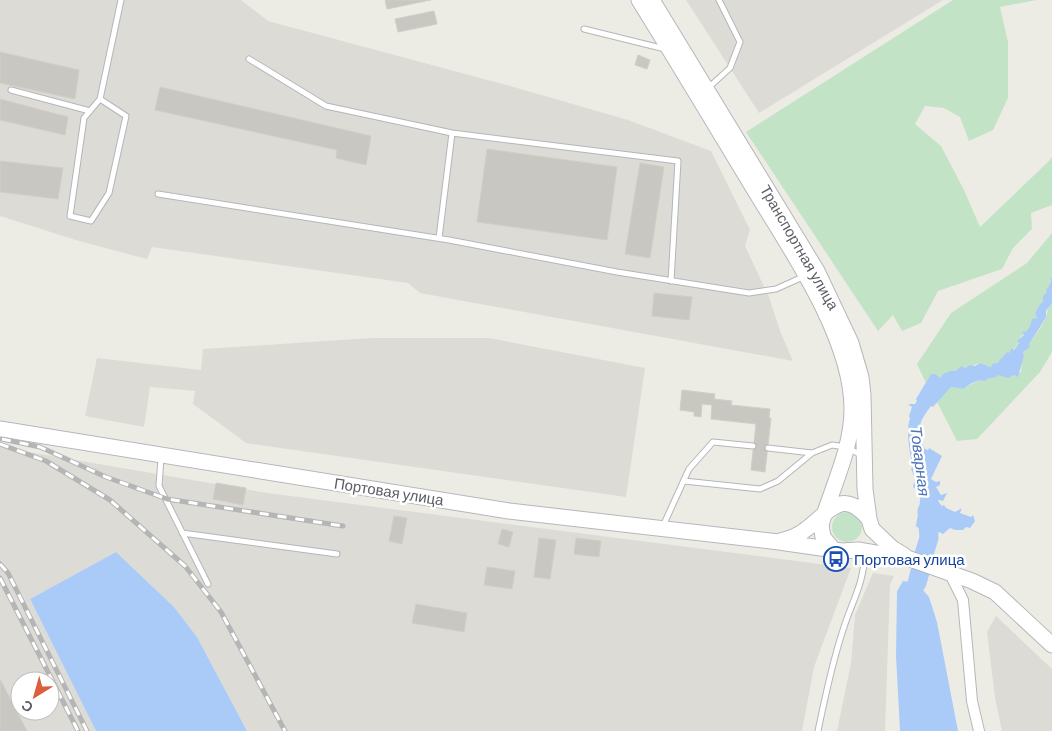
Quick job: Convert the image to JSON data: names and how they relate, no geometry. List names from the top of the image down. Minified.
{"streets":{"main road":["Транспортная улица","Портовая улица"]},"crossings":[["Транспортная улица","Портовая улица"]],"water":["Товарная"],"places":{"bus stop":["Портовая улица"]},"north":"bottom left"}
